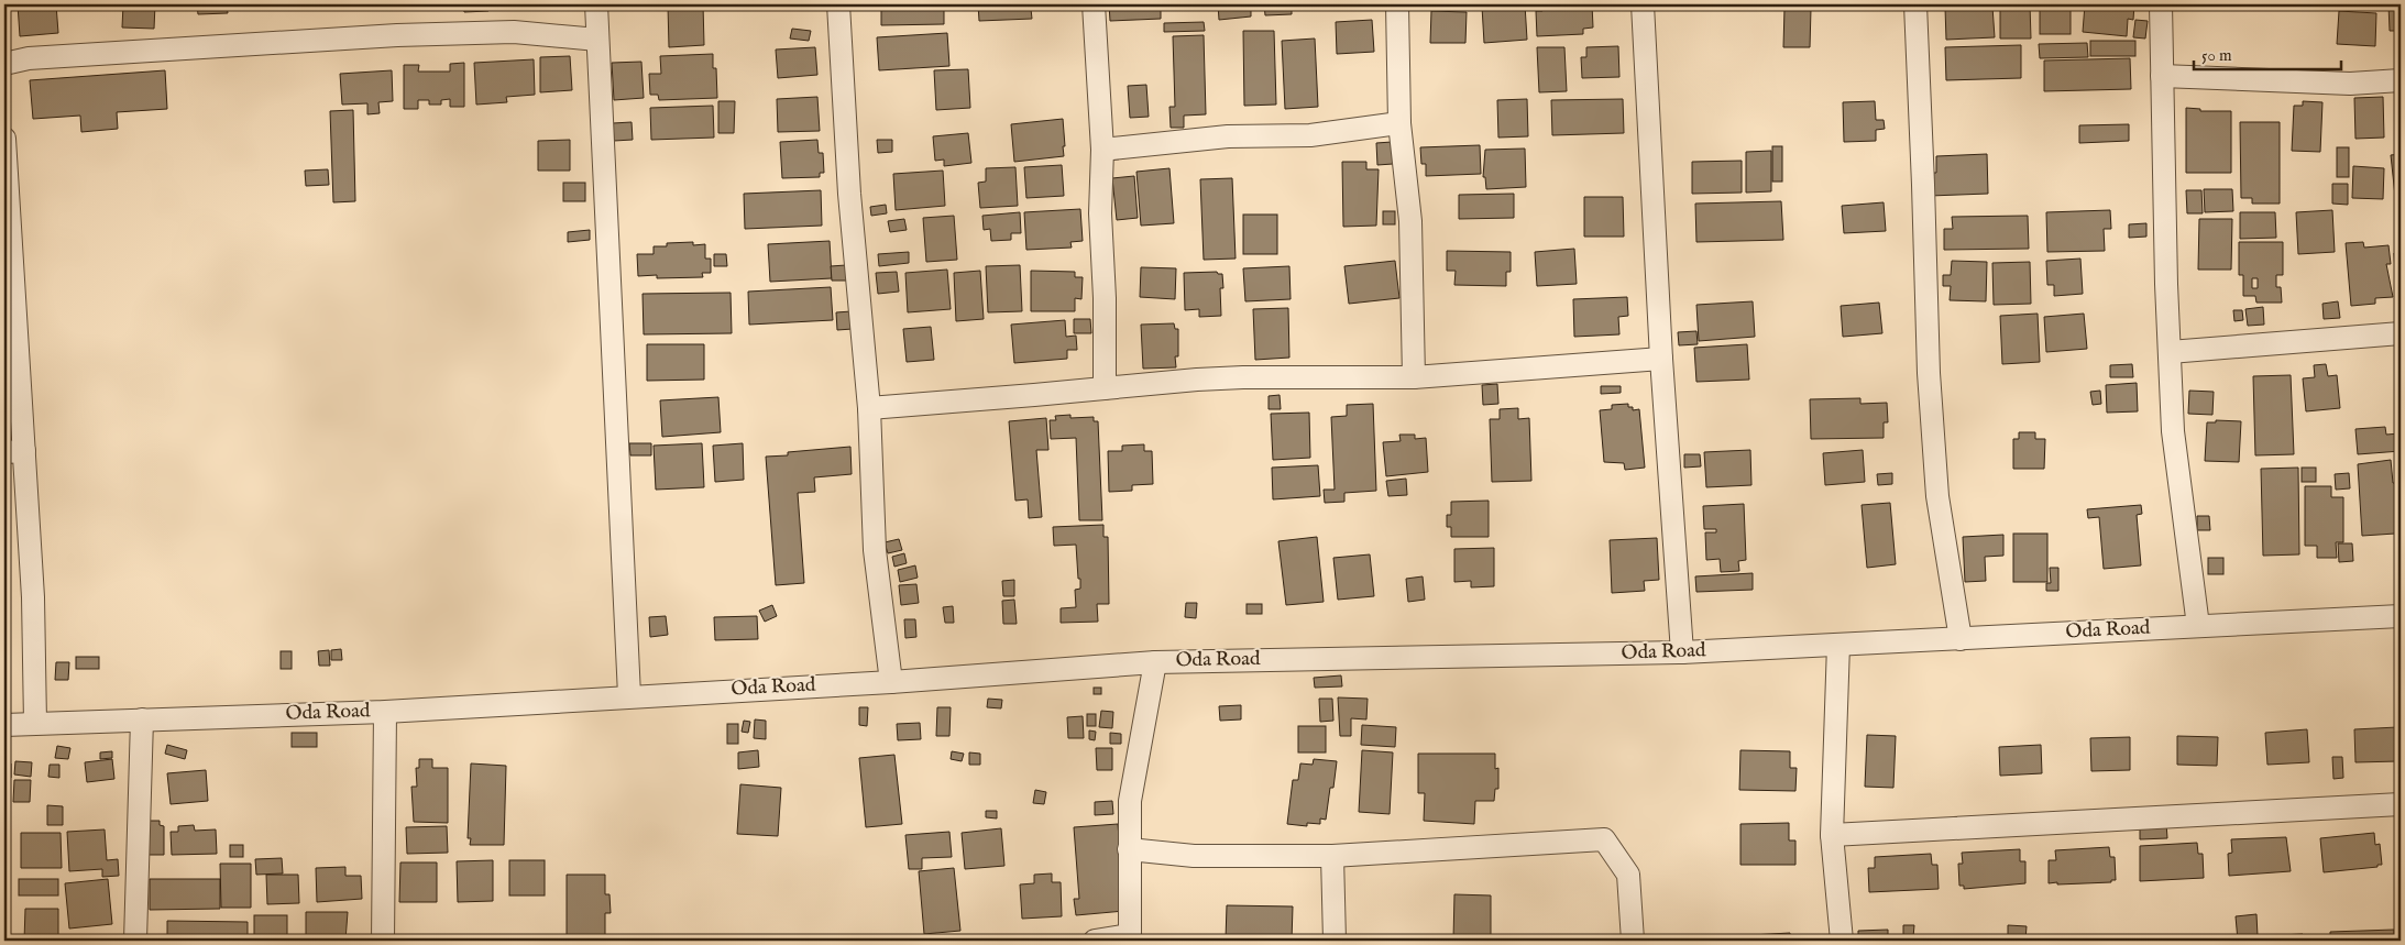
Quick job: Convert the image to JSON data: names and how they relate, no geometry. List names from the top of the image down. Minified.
{"streets":{"street":["Oda Road"]},"scale_bar":"50 m"}
